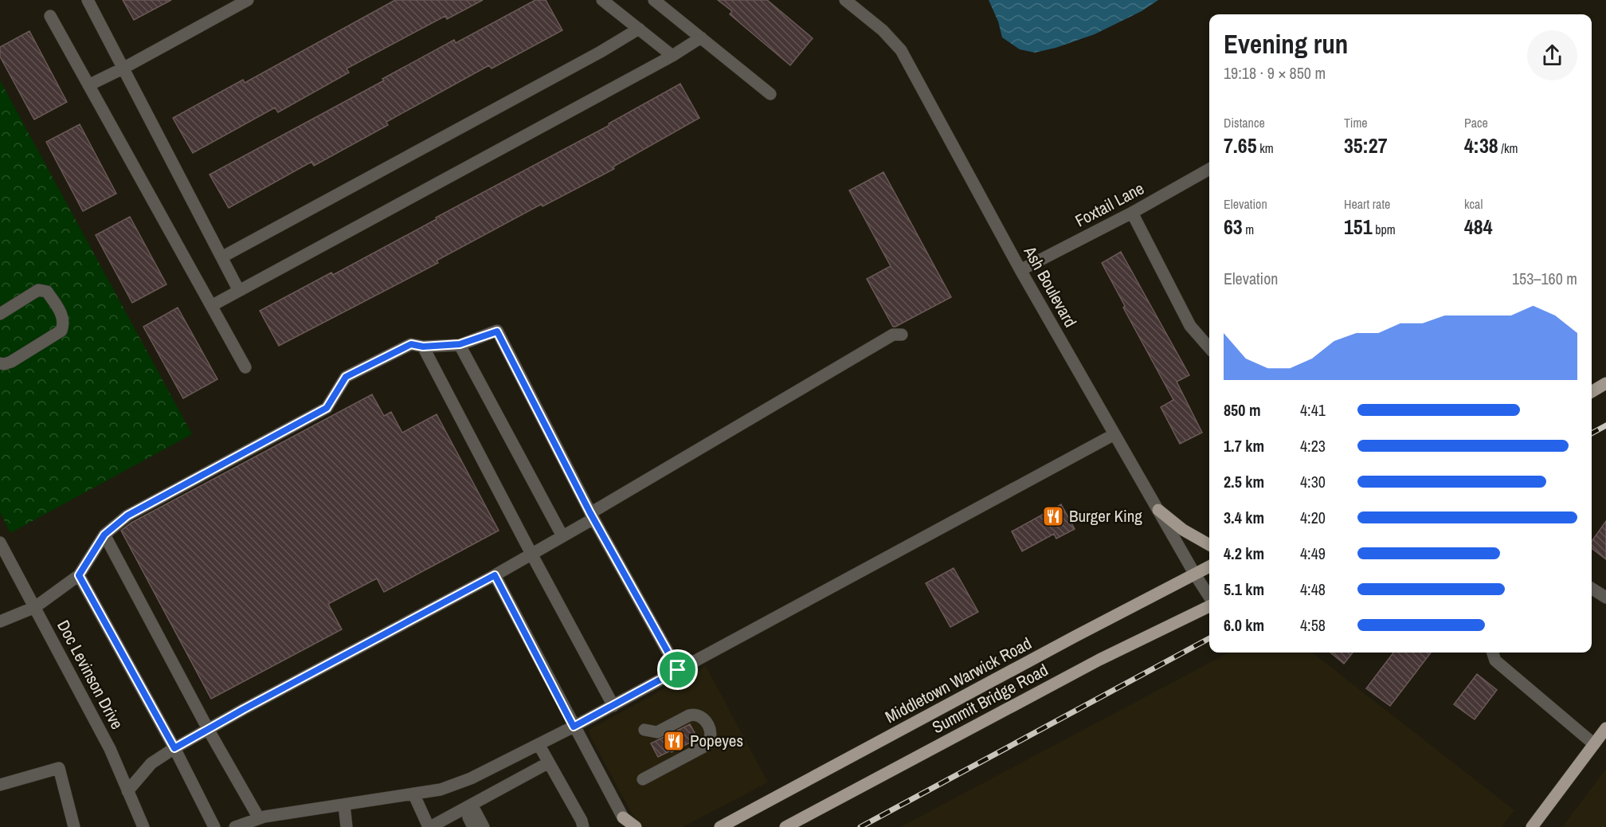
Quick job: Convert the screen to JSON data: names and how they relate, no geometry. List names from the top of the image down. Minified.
{"streets":{"main road":["Middletown Warwick Road","Summit Bridge Road"],"street":["Foxtail Lane","Ash Boulevard","Doc Levinson Drive"]},"crossings":[["Foxtail Lane","Ash Boulevard"],["Ash Boulevard","Middletown Warwick Road"]],"places":{"restaurant":["Burger King","Popeyes"]},"page":{"heading":["Evening run","19:18 · 9 × 850 m"],"stats":[["Distance","7.65 km"],["Time","35:27"],["Pace","4:38 /km"],["Elevation","63 m"],["Heart rate","151 bpm"],["kcal","484"]],"chart":["Elevation","153–160 m"],"list":[{"name":"850 m","note":"4:41"},{"name":"1.7 km","note":"4:23"},{"name":"2.5 km","note":"4:30"},{"name":"3.4 km","note":"4:20"},{"name":"4.2 km","note":"4:49"},{"name":"5.1 km","note":"4:48"},{"name":"6.0 km","note":"4:58"}]}}
